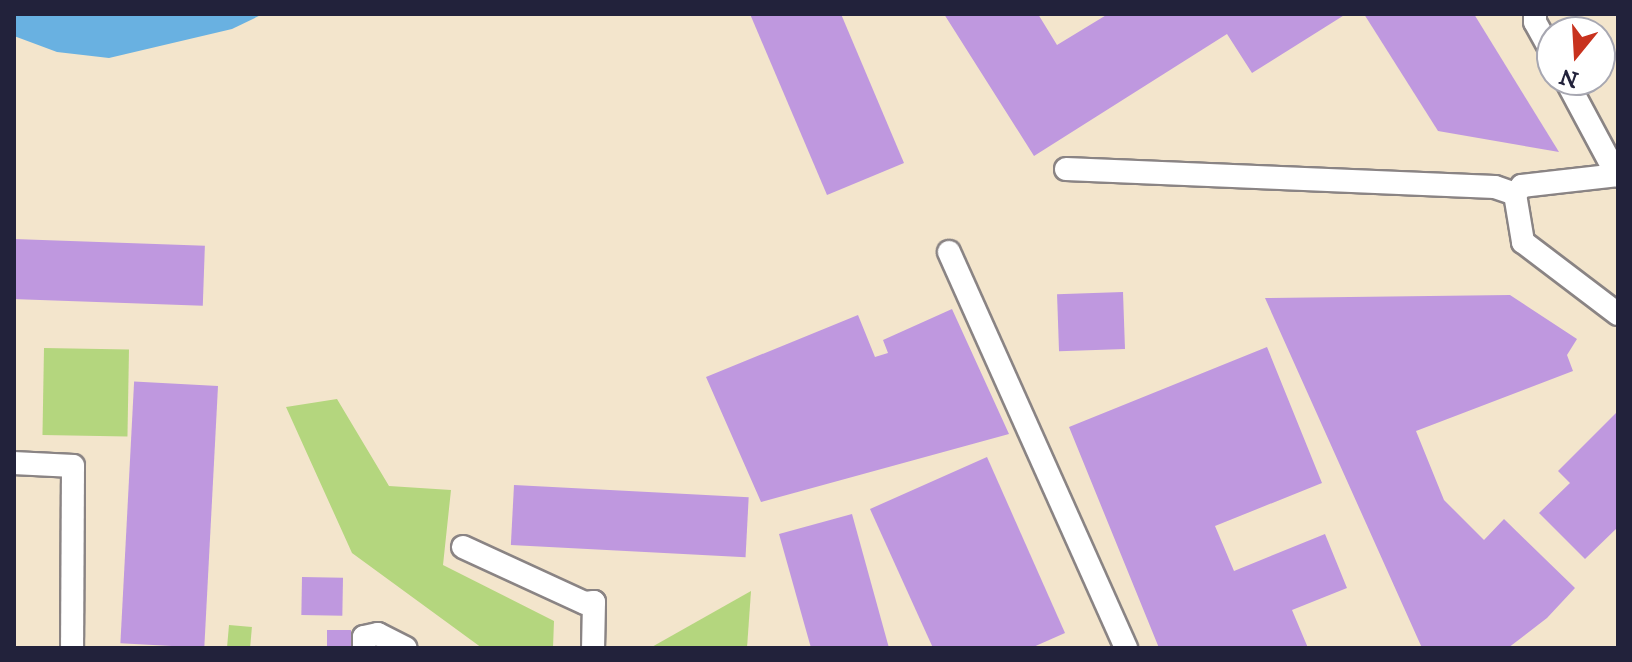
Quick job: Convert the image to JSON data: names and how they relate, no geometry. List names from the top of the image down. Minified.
{"north":"bottom"}
